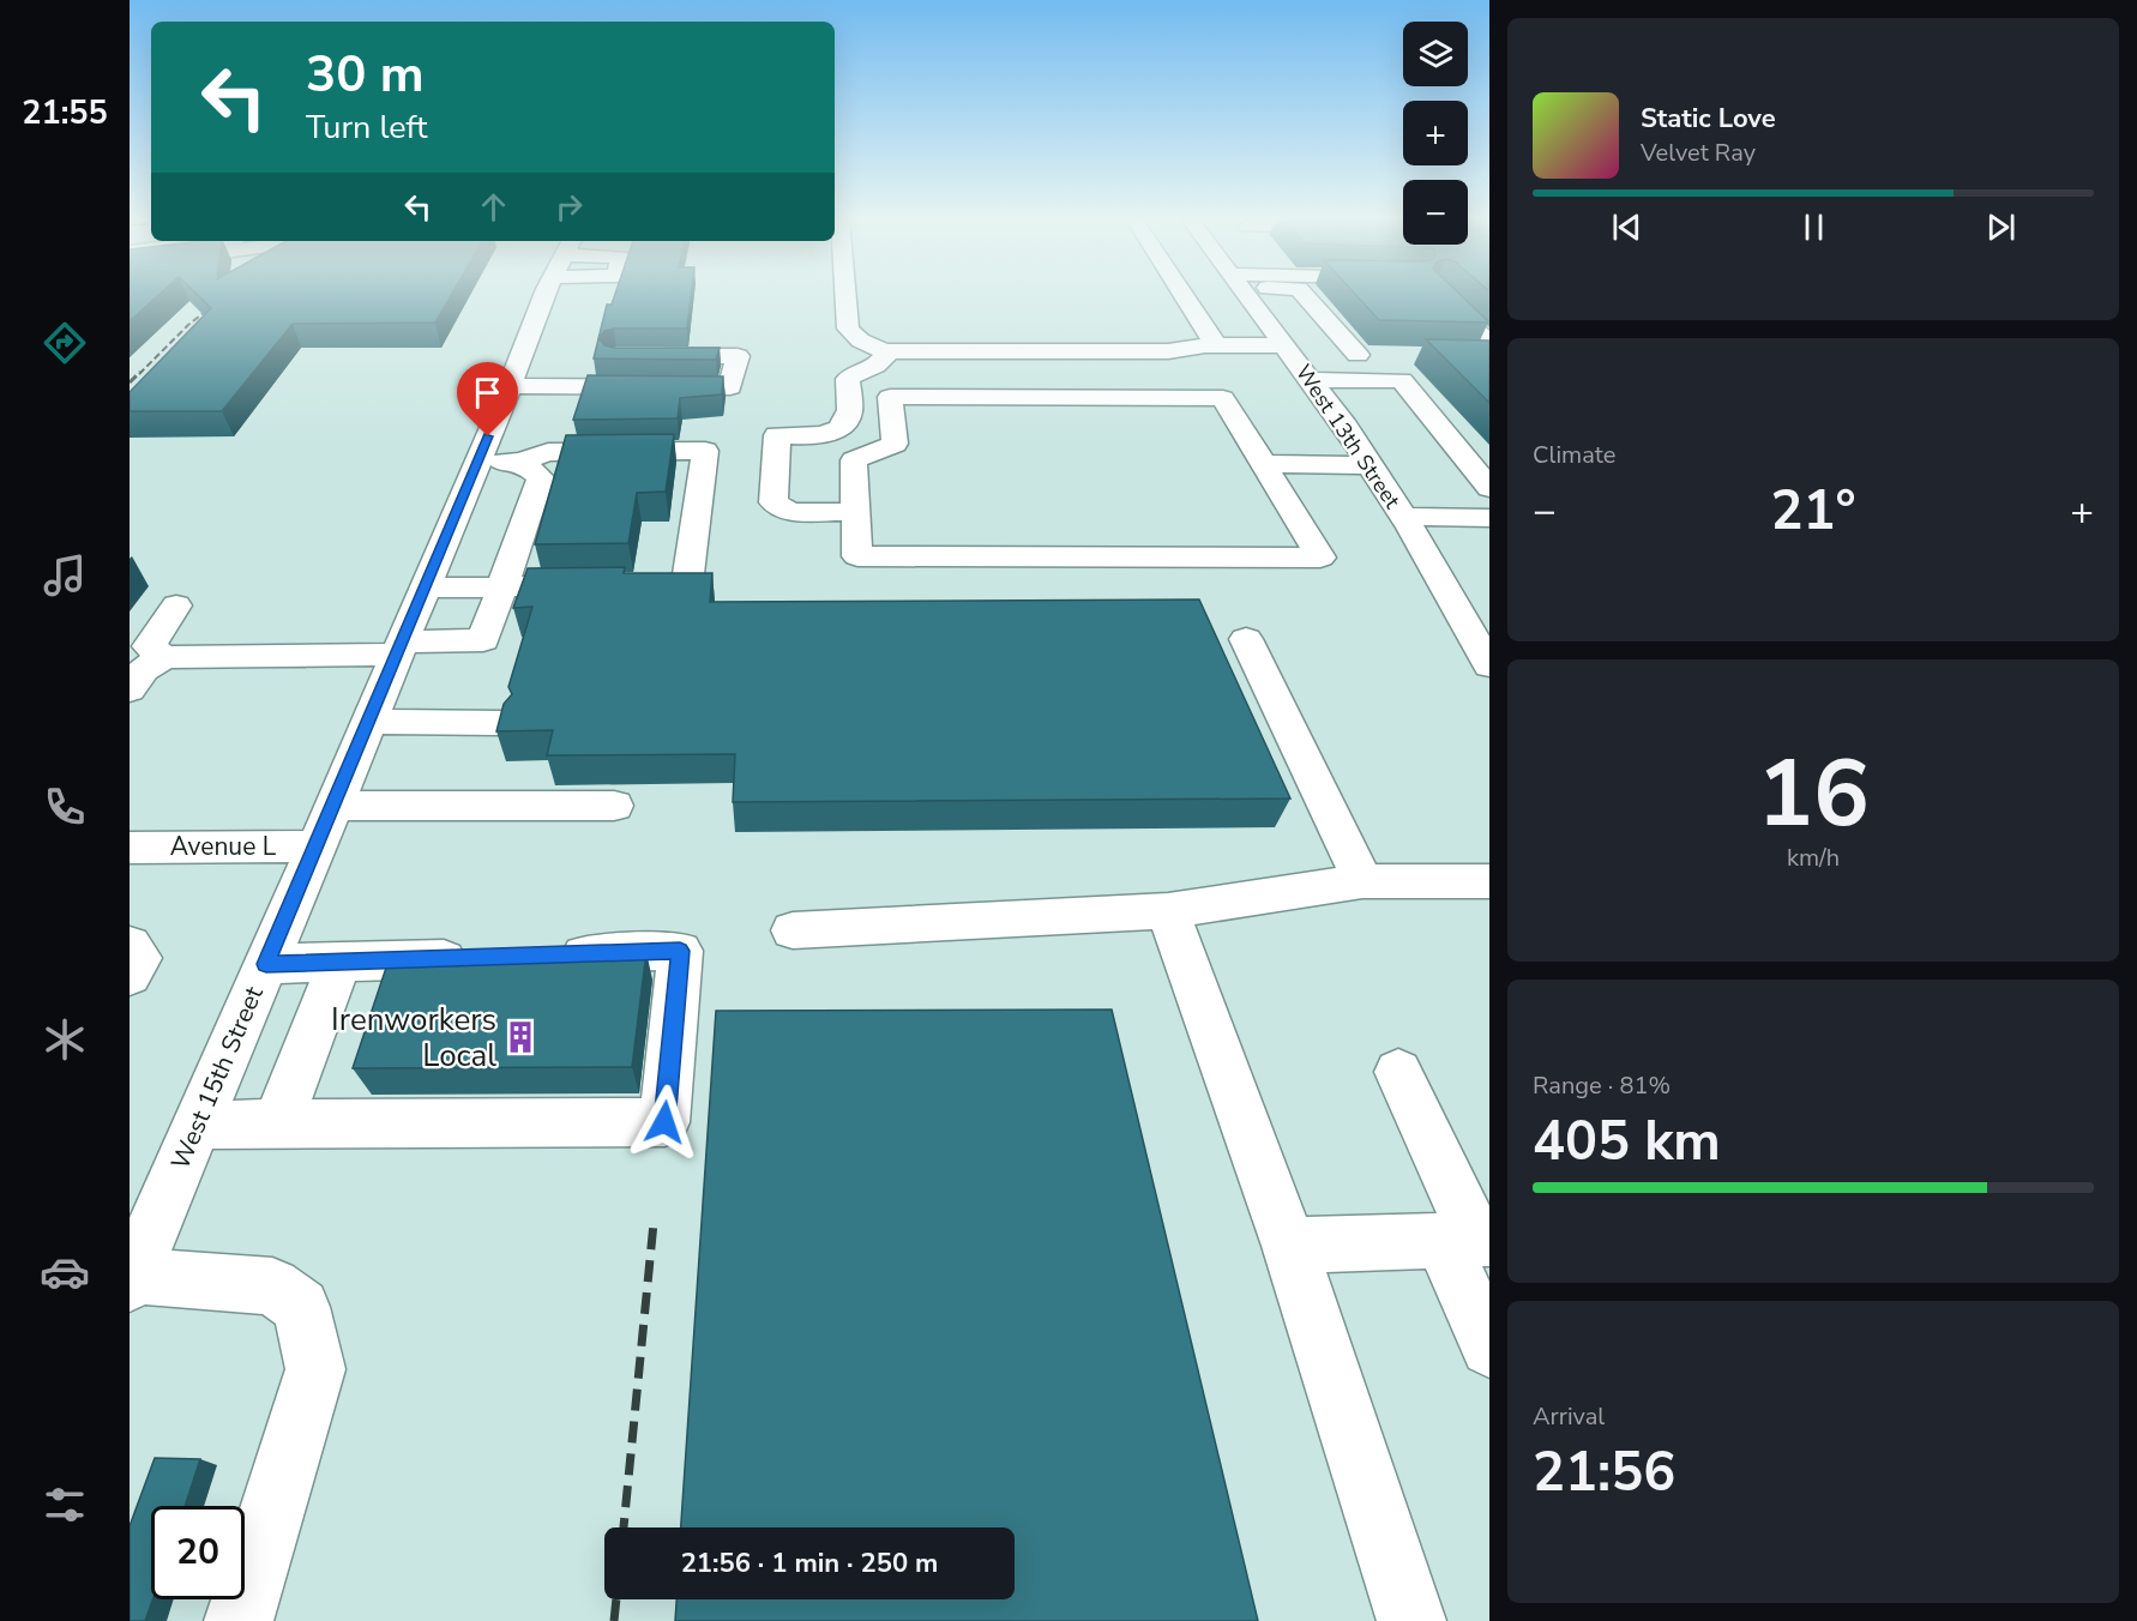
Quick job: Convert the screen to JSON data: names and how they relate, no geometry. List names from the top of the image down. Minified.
{"streets":{"street":["West 13th Street","Avenue L","West 15th Street"]},"crossings":[["Avenue L","West 15th Street"]],"places":{"building":["Irenworkers Local"]},"page":{"tabs":"21:55","map_buttons":["+","−"],"turn":["30 m","Turn left"],"song":["Static Love","Velvet Ray"],"tile":["Climate",["16","km/h"],["Range · 81%","405 km"],["Arrival","21:56"]],"heat":["−","21°","+"],"limit":"20","trip":"21:56 · 1 min · 250 m"}}
